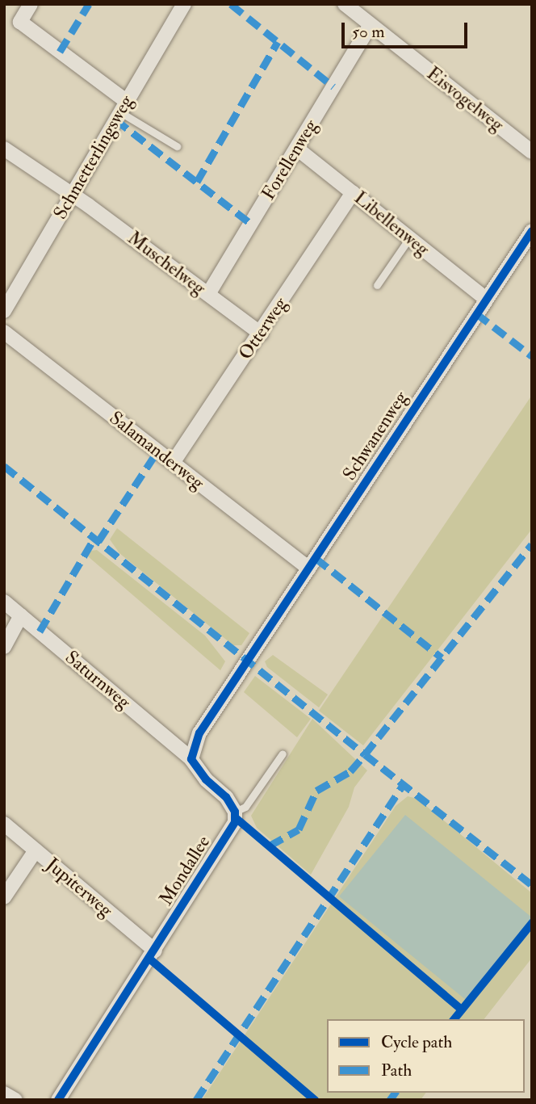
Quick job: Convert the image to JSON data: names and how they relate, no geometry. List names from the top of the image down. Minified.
{"streets":{"street":["Eisvogelweg","Schmetterlingsweg","Forellenweg","Libellenweg","Muschelweg","Otterweg","Schwanenweg","Salamanderweg","Saturnweg","Mondallee","Jupiterweg"]},"crossings":[["Eisvogelweg","Forellenweg"],["Schmetterlingsweg","Muschelweg"],["Forellenweg","Libellenweg"],["Forellenweg","Muschelweg"],["Libellenweg","Otterweg"],["Libellenweg","Schwanenweg"],["Muschelweg","Otterweg"],["Otterweg","Salamanderweg"],["Schwanenweg","Salamanderweg"],["Schwanenweg","Saturnweg"],["Mondallee","Jupiterweg"]],"legend":["Cycle path","Path"],"scale_bar":"50 m"}
